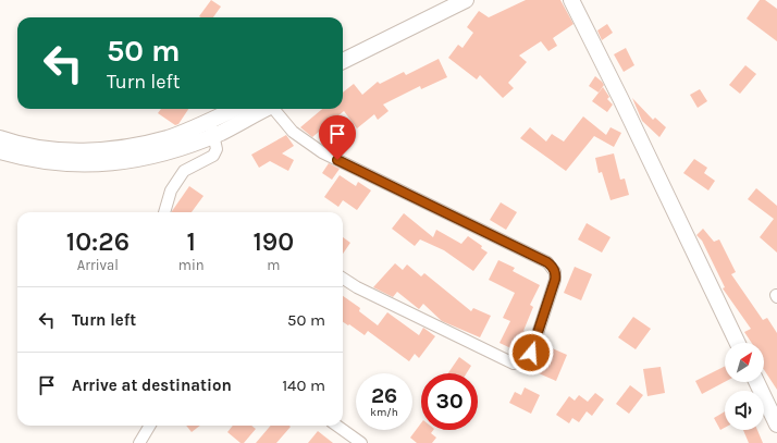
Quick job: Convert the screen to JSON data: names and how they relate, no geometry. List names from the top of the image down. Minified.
{"north":"top right","page":{"turn":["50 m","Turn left"],"eta":["10:26","Arrival","1","min","190","m"],"list":[{"name":"Turn left","value":"50 m"},{"name":"Arrive at destination","value":"140 m"}],"speed":"26 km/h","limit":"30"}}
